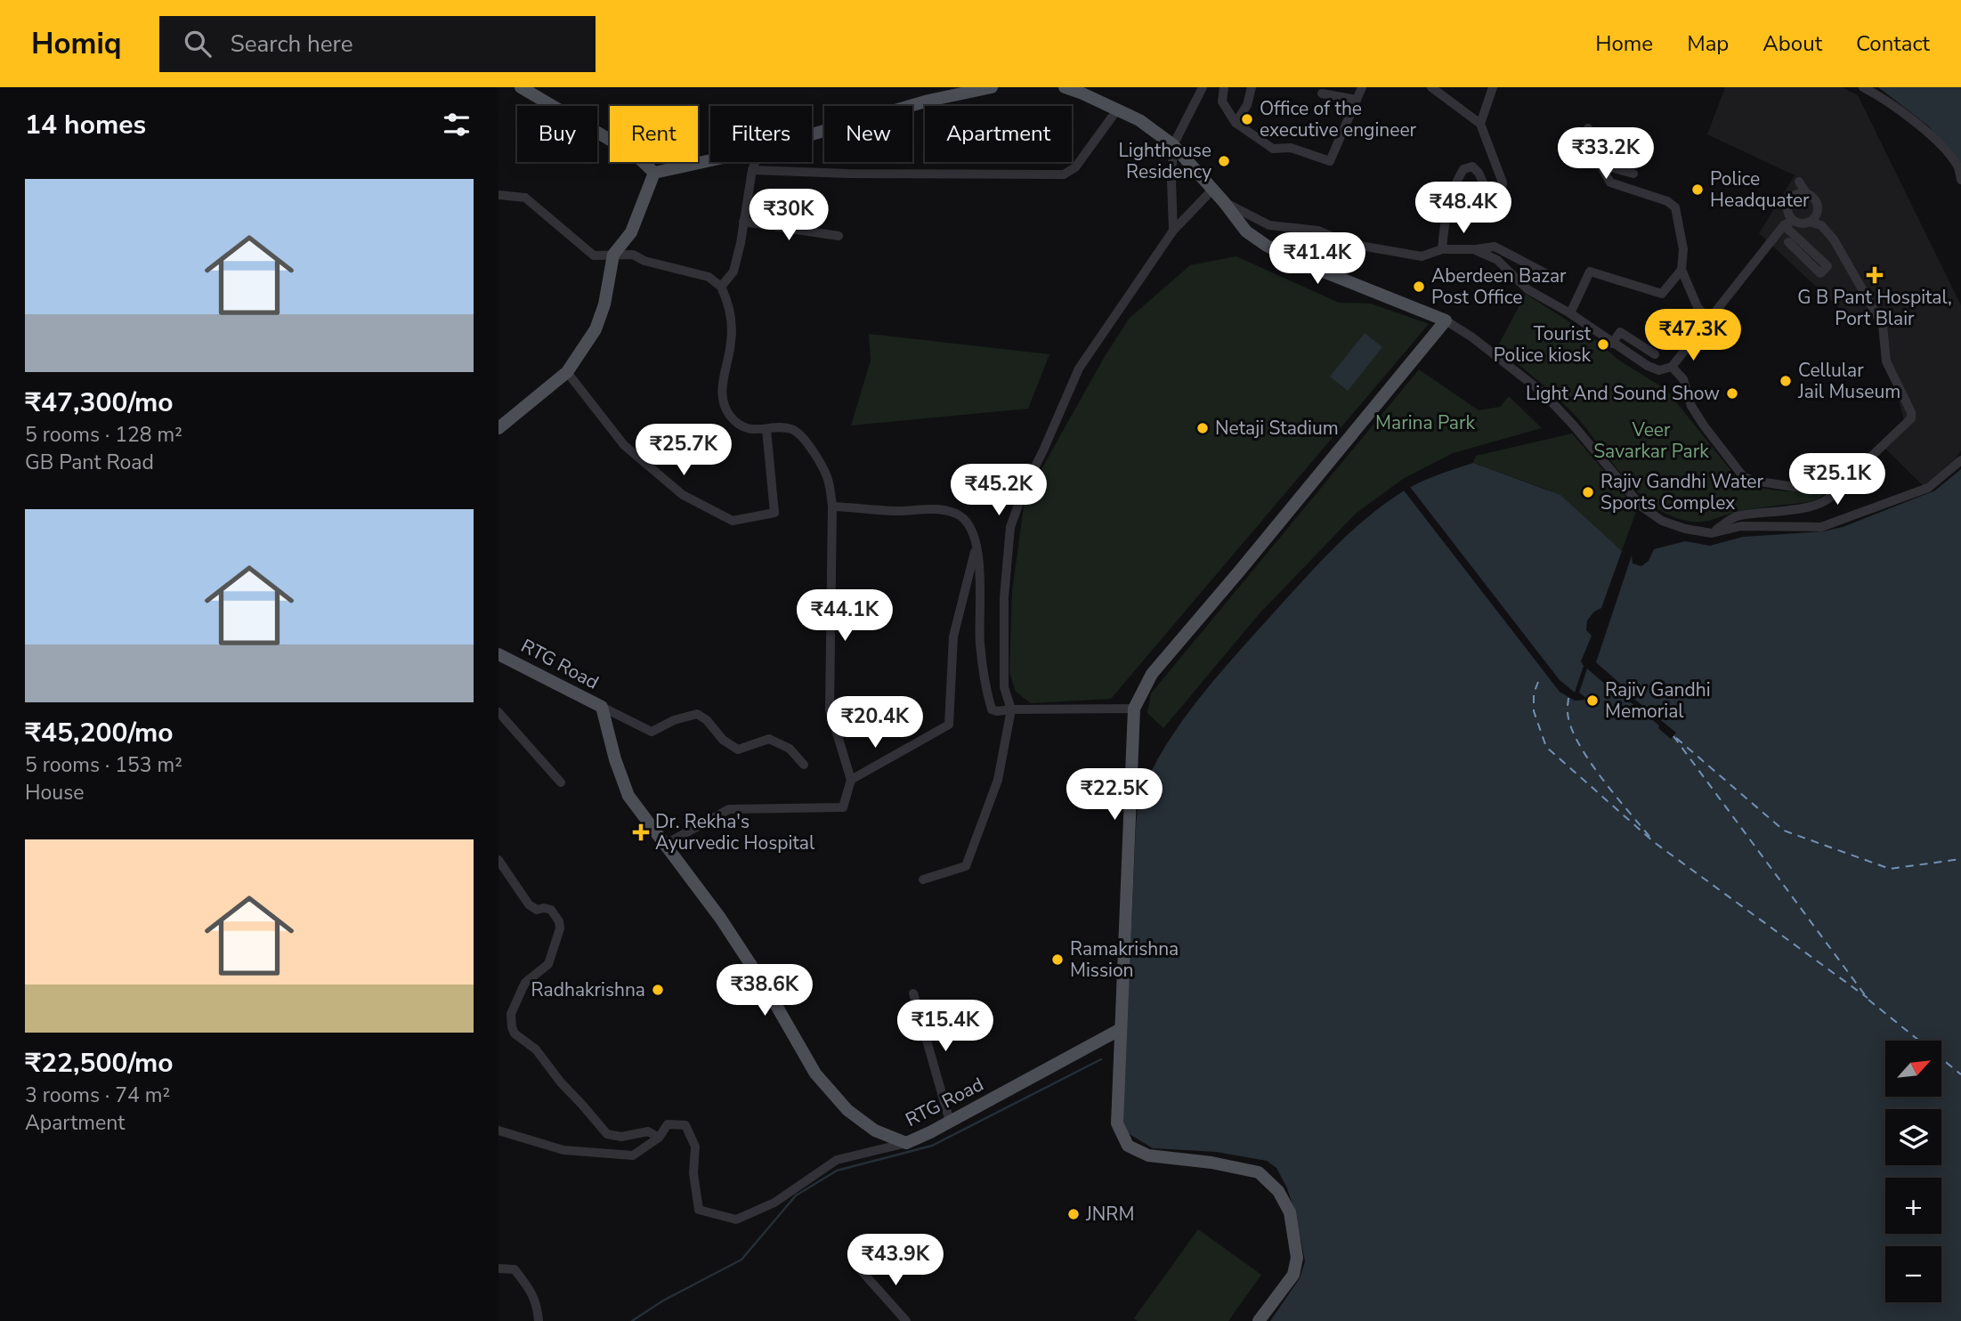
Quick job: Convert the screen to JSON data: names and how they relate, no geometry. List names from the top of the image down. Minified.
{"streets":{"main road":["RTG Road"]},"parks":["Marina Park","Veer Savarkar Park"],"places":{"other":["Office of the executive engineer","Lighthouse Residency","Police Headquater","Aberdeen Bazar Post Office","Tourist Police kiosk","Cellular Jail Museum","Light And Sound Show","Netaji Stadium","Rajiv Gandhi Water Sports Complex","Rajiv Gandhi Memorial","Ramakrishna Mission","Radhakrishna","JNRM"],"health":["G B Pant Hospital, Port Blair","Dr. Rekha's Ayurvedic Hospital"]},"north":"top right","page":{"header":"Homiq","search":"Search here","nav":["Home","Map","About","Contact"],"heading":"14 homes","chip":["Buy","Rent","Filters","New","Apartment"],"price":["₹33.2K","₹48.4K","₹30K","₹41.4K","₹47.3K","₹25.7K","₹25.1K","₹45.2K","₹44.1K","₹20.4K","₹22.5K","₹38.6K","₹15.4K","₹43.9K"],"list":[{"name":"₹47,300/mo","note":"5 rooms · 128 m² · GB Pant Road"},{"name":"₹45,200/mo","note":"5 rooms · 153 m² · House"},{"name":"₹22,500/mo","note":"3 rooms · 74 m² · Apartment"}],"map_buttons":["+","−"]}}
